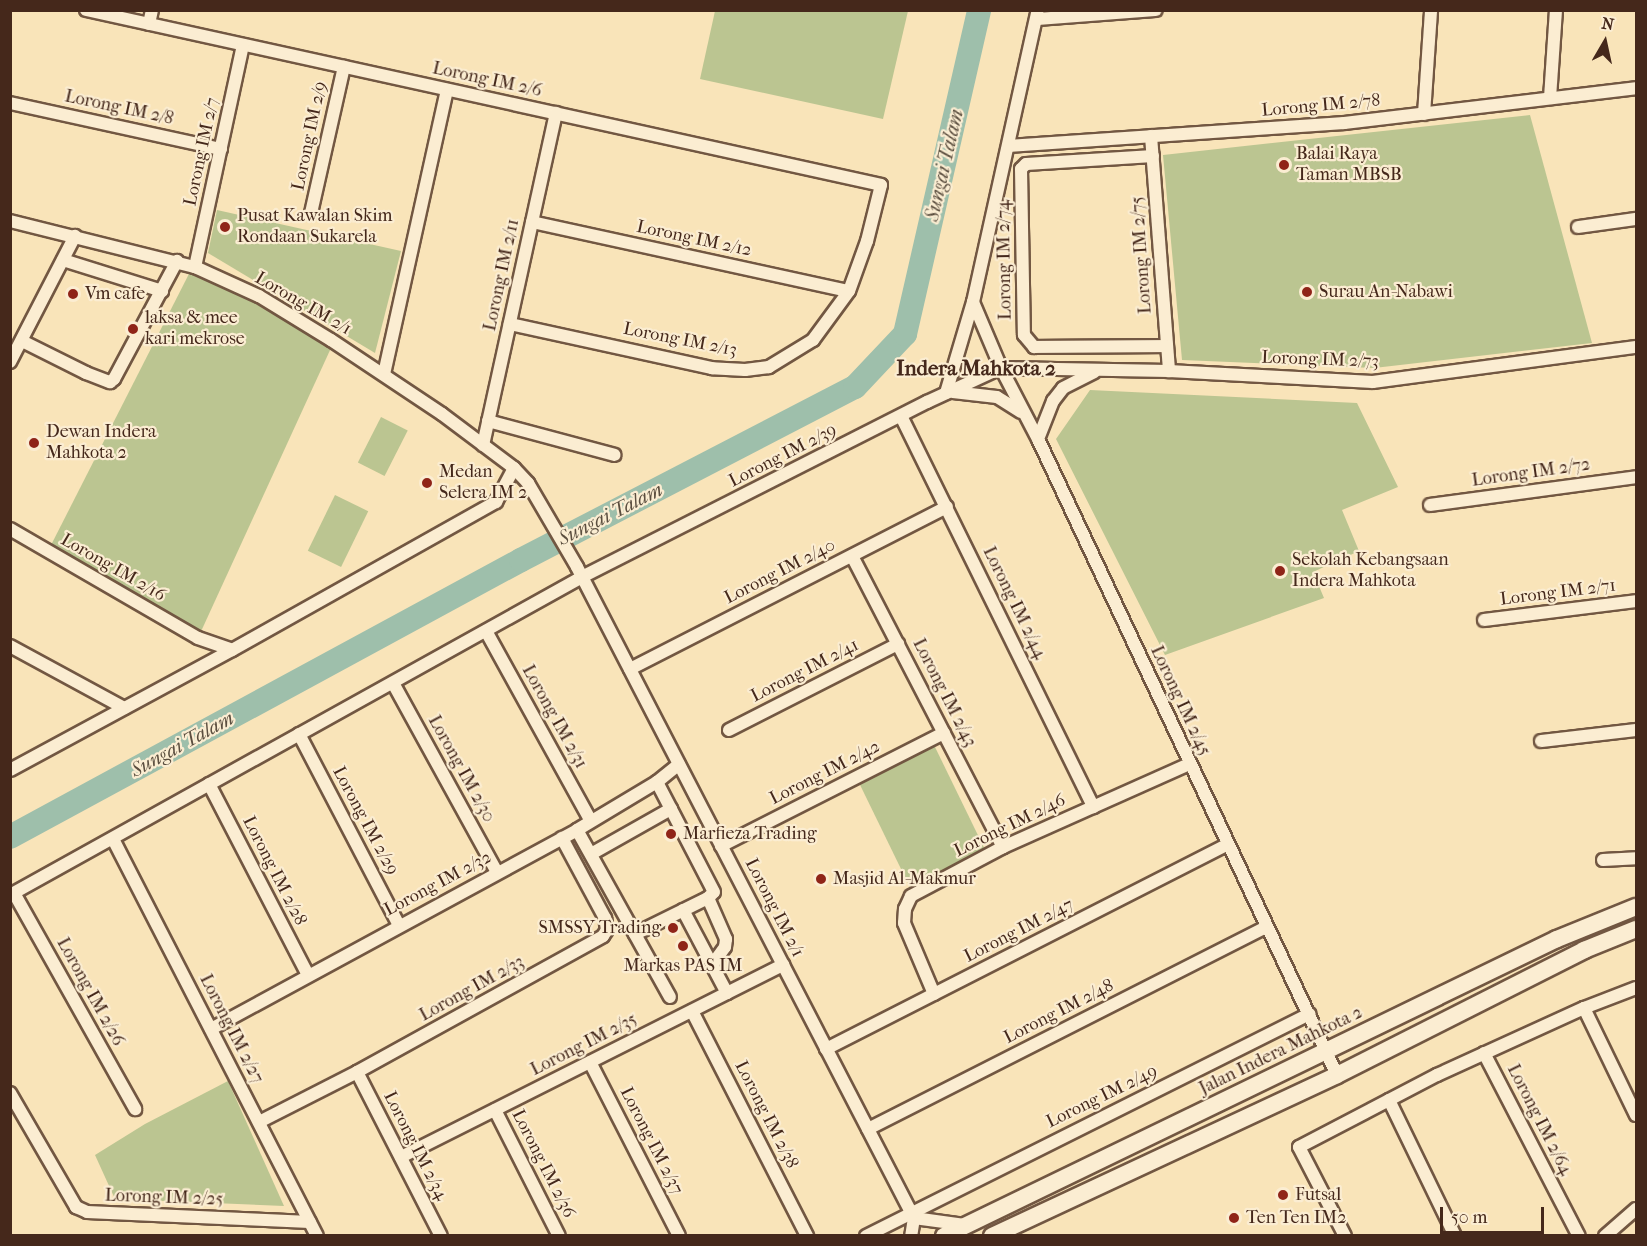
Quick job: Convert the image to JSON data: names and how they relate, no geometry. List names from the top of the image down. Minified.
{"streets":{"street":["Lorong IM 2/6","Lorong IM 2/78","Lorong IM 2/8","Lorong IM 2/9","Lorong IM 2/7","Lorong IM 2/12","Lorong IM 2/75","Lorong IM 2/74","Lorong IM 2/11","Lorong IM 2/1","Lorong IM 2/13","Lorong IM 2/73","Lorong IM 2/39","Lorong IM 2/72","Lorong IM 2/16","Lorong IM 2/40","Lorong IM 2/71","Lorong IM 2/44","Lorong IM 2/41","Lorong IM 2/43","Lorong IM 2/45","Lorong IM 2/31","Lorong IM 2/30","Lorong IM 2/42","Lorong IM 2/29","Lorong IM 2/46","Lorong IM 2/28","Lorong IM 2/32","Lorong IM 2/47","Lorong IM 2/33","Lorong IM 2/26","Lorong IM 2/48","Lorong IM 2/27","Lorong IM 2/35","Jalan Indera Mahkota 2","Lorong IM 2/49","Lorong IM 2/38","Lorong IM 2/64","Lorong IM 2/37","Lorong IM 2/34","Lorong IM 2/36","Lorong IM 2/25"]},"crossings":[["Lorong IM 2/6","Lorong IM 2/9"],["Lorong IM 2/6","Lorong IM 2/7"],["Lorong IM 2/6","Lorong IM 2/11"],["Lorong IM 2/6","Lorong IM 2/13"],["Lorong IM 2/78","Lorong IM 2/75"],["Lorong IM 2/8","Lorong IM 2/7"],["Lorong IM 2/7","Lorong IM 2/1"],["Lorong IM 2/12","Lorong IM 2/11"],["Lorong IM 2/12","Lorong IM 2/13"],["Lorong IM 2/75","Lorong IM 2/74"],["Lorong IM 2/75","Lorong IM 2/73"],["Lorong IM 2/11","Lorong IM 2/1"],["Lorong IM 2/11","Lorong IM 2/13"],["Lorong IM 2/1","Lorong IM 2/39"],["Lorong IM 2/1","Lorong IM 2/40"],["Lorong IM 2/1","Lorong IM 2/42"],["Lorong IM 2/1","Lorong IM 2/32"],["Lorong IM 2/1","Lorong IM 2/47"],["Lorong IM 2/1","Lorong IM 2/48"],["Lorong IM 2/1","Lorong IM 2/35"],["Lorong IM 2/1","Lorong IM 2/49"],["Lorong IM 2/73","Lorong IM 2/39"],["Lorong IM 2/73","Lorong IM 2/45"],["Lorong IM 2/39","Lorong IM 2/44"],["Lorong IM 2/39","Lorong IM 2/45"],["Lorong IM 2/39","Lorong IM 2/31"],["Lorong IM 2/39","Lorong IM 2/30"],["Lorong IM 2/39","Lorong IM 2/29"],["Lorong IM 2/39","Lorong IM 2/28"],["Lorong IM 2/39","Lorong IM 2/26"],["Lorong IM 2/39","Lorong IM 2/27"],["Lorong IM 2/40","Lorong IM 2/44"],["Lorong IM 2/40","Lorong IM 2/43"],["Lorong IM 2/44","Lorong IM 2/46"],["Lorong IM 2/41","Lorong IM 2/43"],["Lorong IM 2/43","Lorong IM 2/42"],["Lorong IM 2/43","Lorong IM 2/46"],["Lorong IM 2/45","Lorong IM 2/46"],["Lorong IM 2/45","Lorong IM 2/47"],["Lorong IM 2/45","Lorong IM 2/48"],["Lorong IM 2/45","Jalan Indera Mahkota 2"],["Lorong IM 2/45","Lorong IM 2/49"],["Lorong IM 2/31","Lorong IM 2/32"],["Lorong IM 2/30","Lorong IM 2/32"],["Lorong IM 2/29","Lorong IM 2/32"],["Lorong IM 2/46","Lorong IM 2/47"],["Lorong IM 2/28","Lorong IM 2/32"],["Lorong IM 2/32","Lorong IM 2/33"],["Lorong IM 2/32","Lorong IM 2/27"],["Lorong IM 2/33","Lorong IM 2/27"],["Lorong IM 2/33","Lorong IM 2/34"],["Lorong IM 2/27","Lorong IM 2/25"],["Lorong IM 2/35","Lorong IM 2/38"],["Lorong IM 2/35","Lorong IM 2/37"],["Lorong IM 2/35","Lorong IM 2/34"],["Lorong IM 2/35","Lorong IM 2/36"]],"districts":["Indera Mahkota 2"],"water":["Sungai Talam"],"places":["Balai Raya Taman MBSB","Pusat Kawalan Skim Rondaan Sukarela","Surau An-Nabawi","Vm cafe","laksa & mee kari mekrose","Dewan Indera Mahkota 2","Medan Selera IM 2","Sekolah Kebangsaan Indera Mahkota","Marfieza Trading","Masjid Al-Makmur","SMSSY Trading","Markas PAS IM","Futsal","Ten Ten IM2"],"scale_bar":"50 m","north":"top"}
